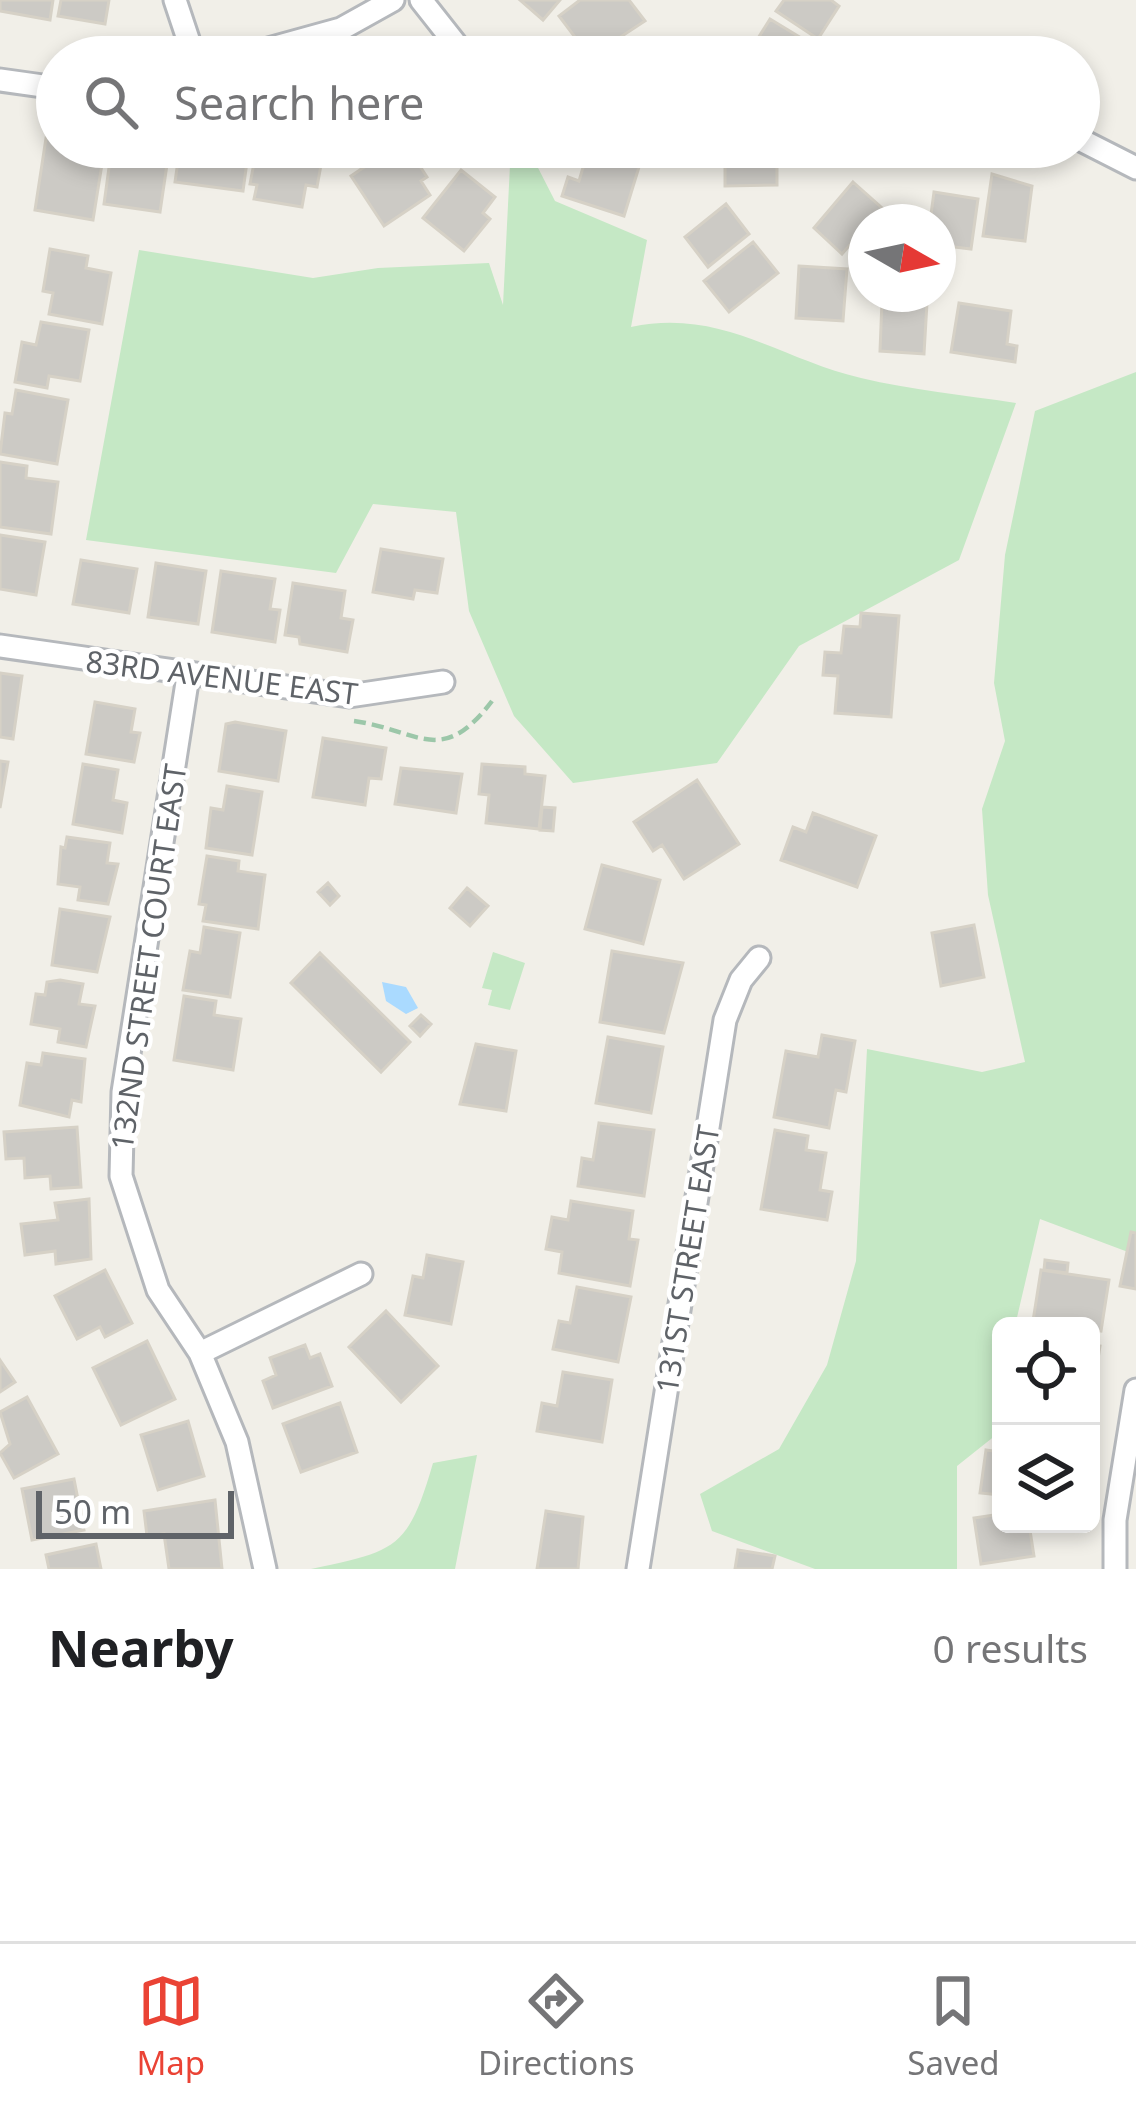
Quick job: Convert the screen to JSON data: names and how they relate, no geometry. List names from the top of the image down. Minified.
{"streets":{"street":["83RD AVENUE EAST","132ND STREET COURT EAST","131ST STREET EAST"]},"crossings":[["83RD AVENUE EAST","132ND STREET COURT EAST"]],"scale_bar":"50 m","north":"right","page":{"search":"Search here","scale":"50 m","heading":["Nearby","0 results"],"nav":["Map","Directions","Saved"]}}
